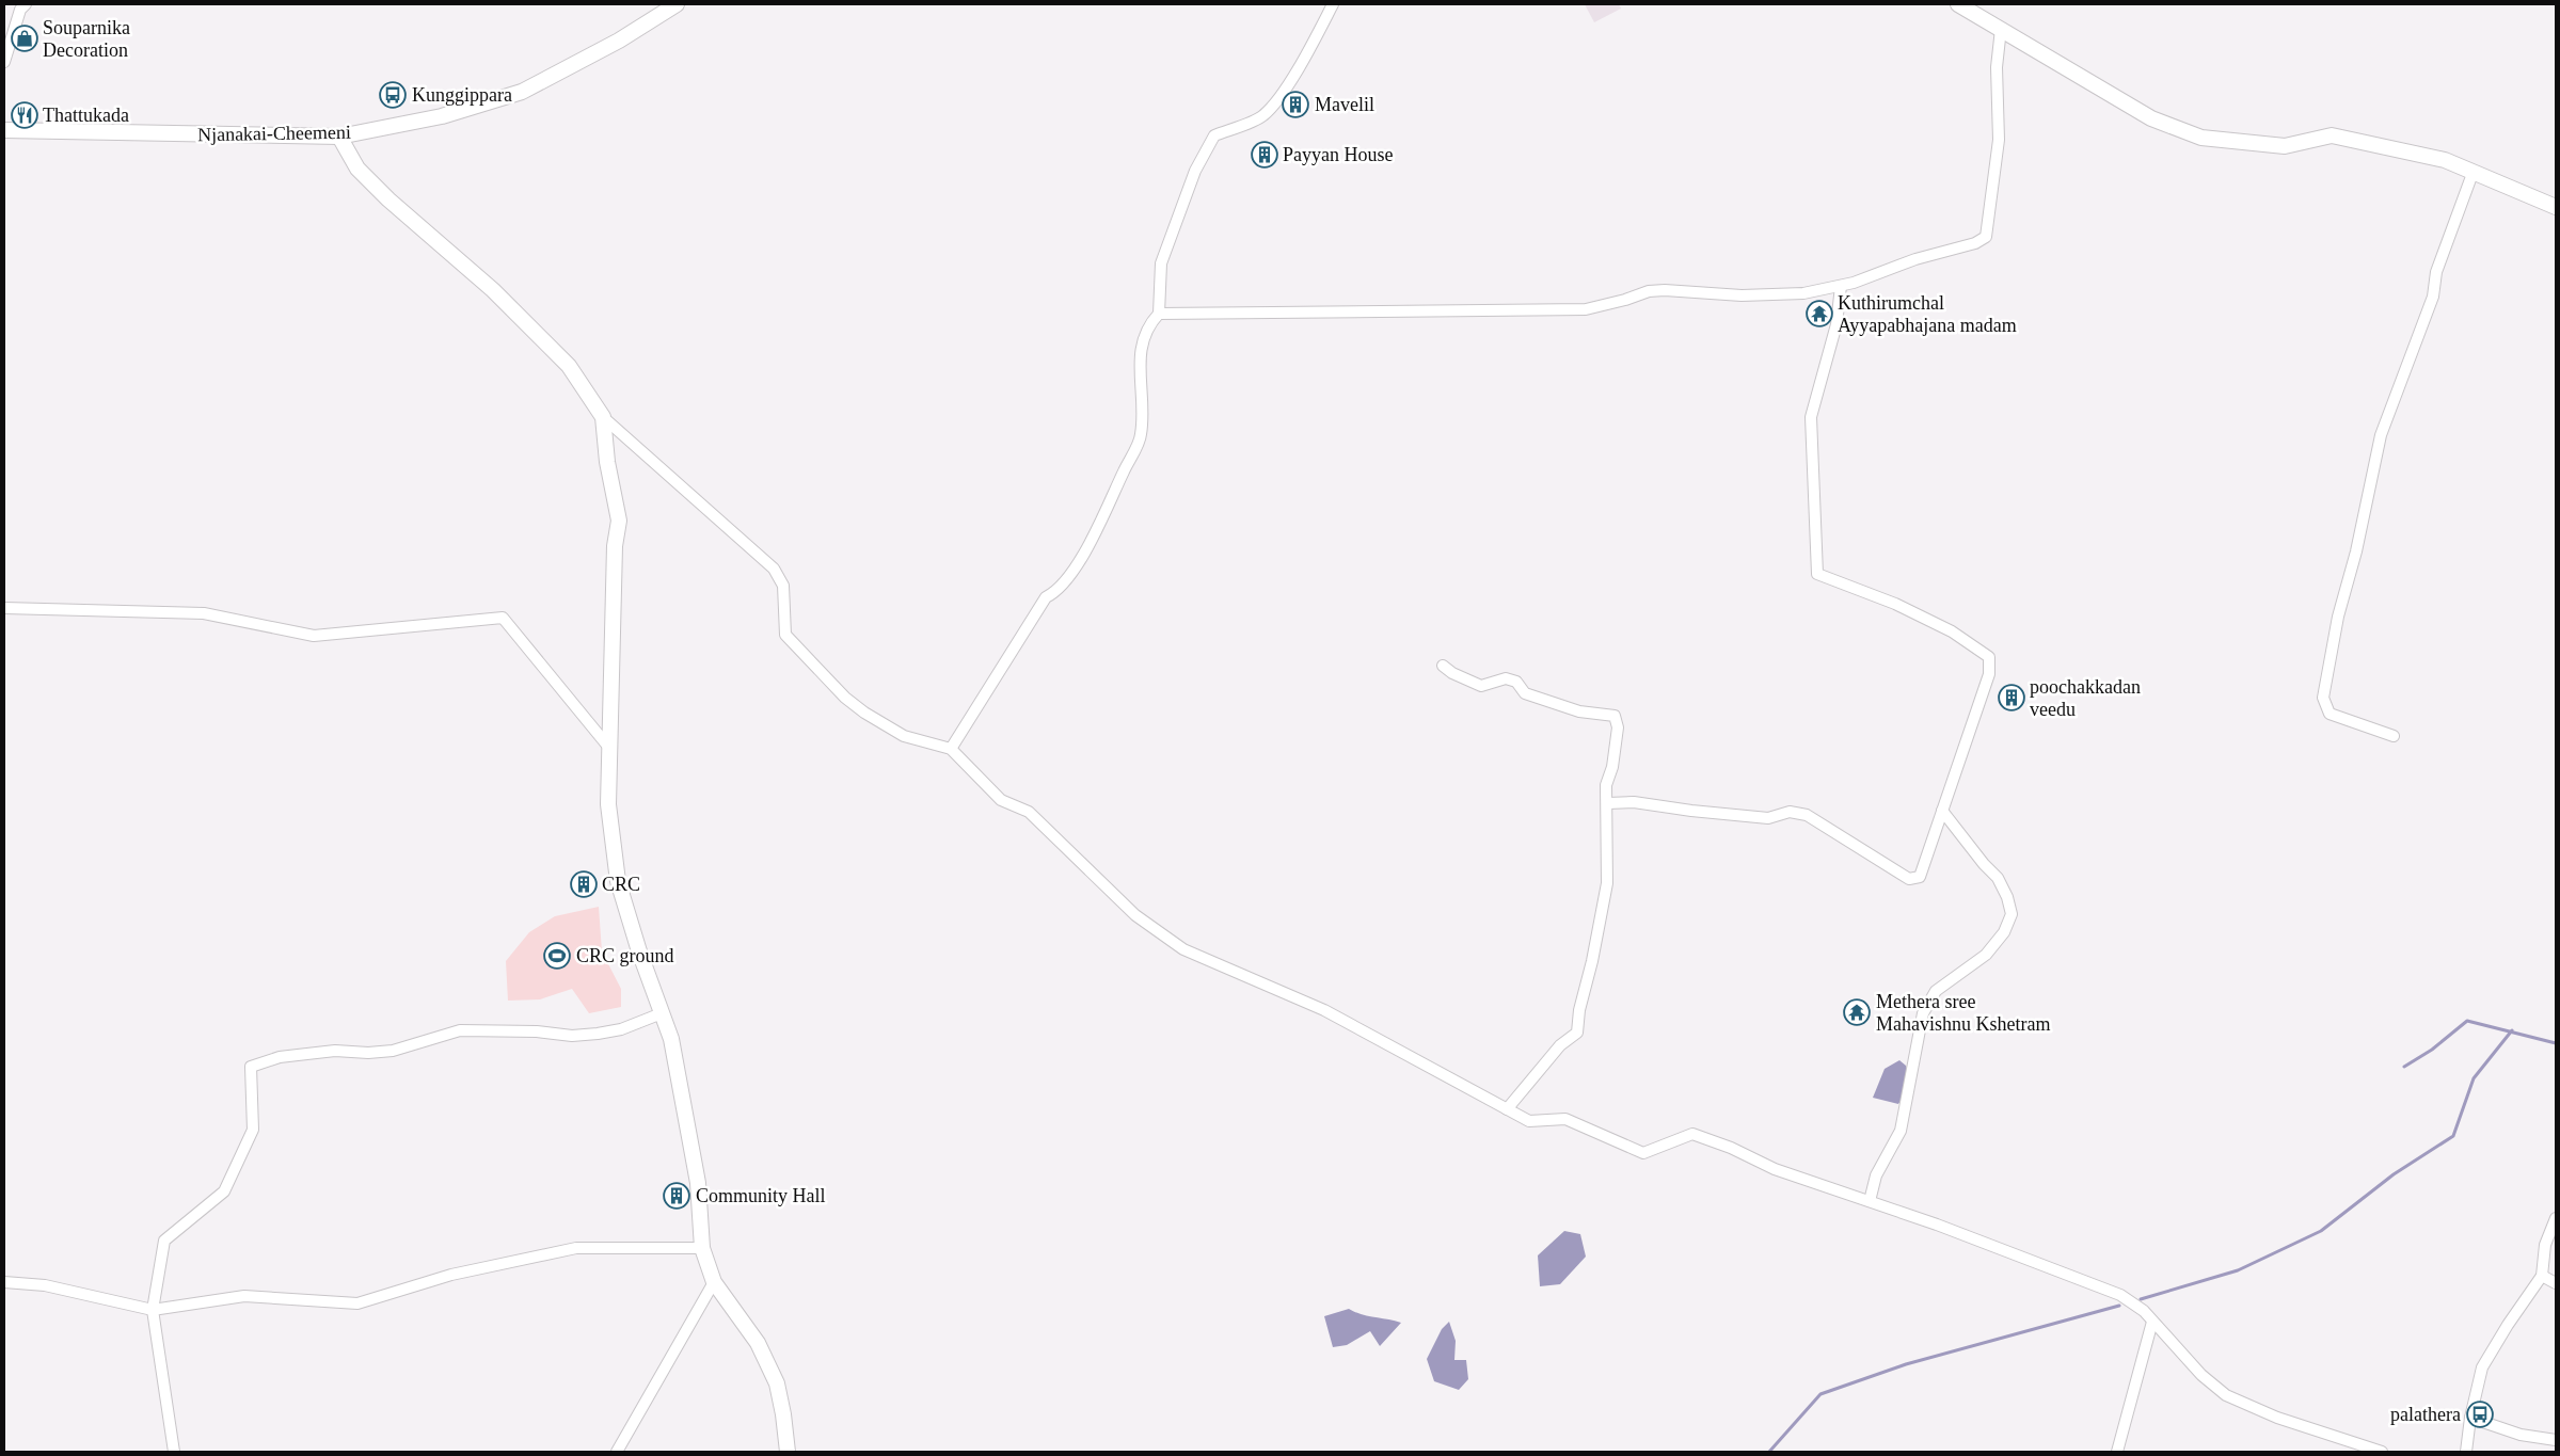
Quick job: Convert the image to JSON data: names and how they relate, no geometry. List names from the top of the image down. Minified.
{"streets":{"street":["Njanakai-Cheemeni"]},"places":{"shop":["Souparnika Decoration"],"bus stop":["Kunggippara","palathera"],"building":["Mavelil","Payyan House","poochakkadan veedu","CRC","Community Hall"],"restaurant":["Thattukada"],"temple":["Kuthirumchal Ayyapabhajana madam","Methera sree Mahavishnu Kshetram"],"sports":["CRC ground"]}}
